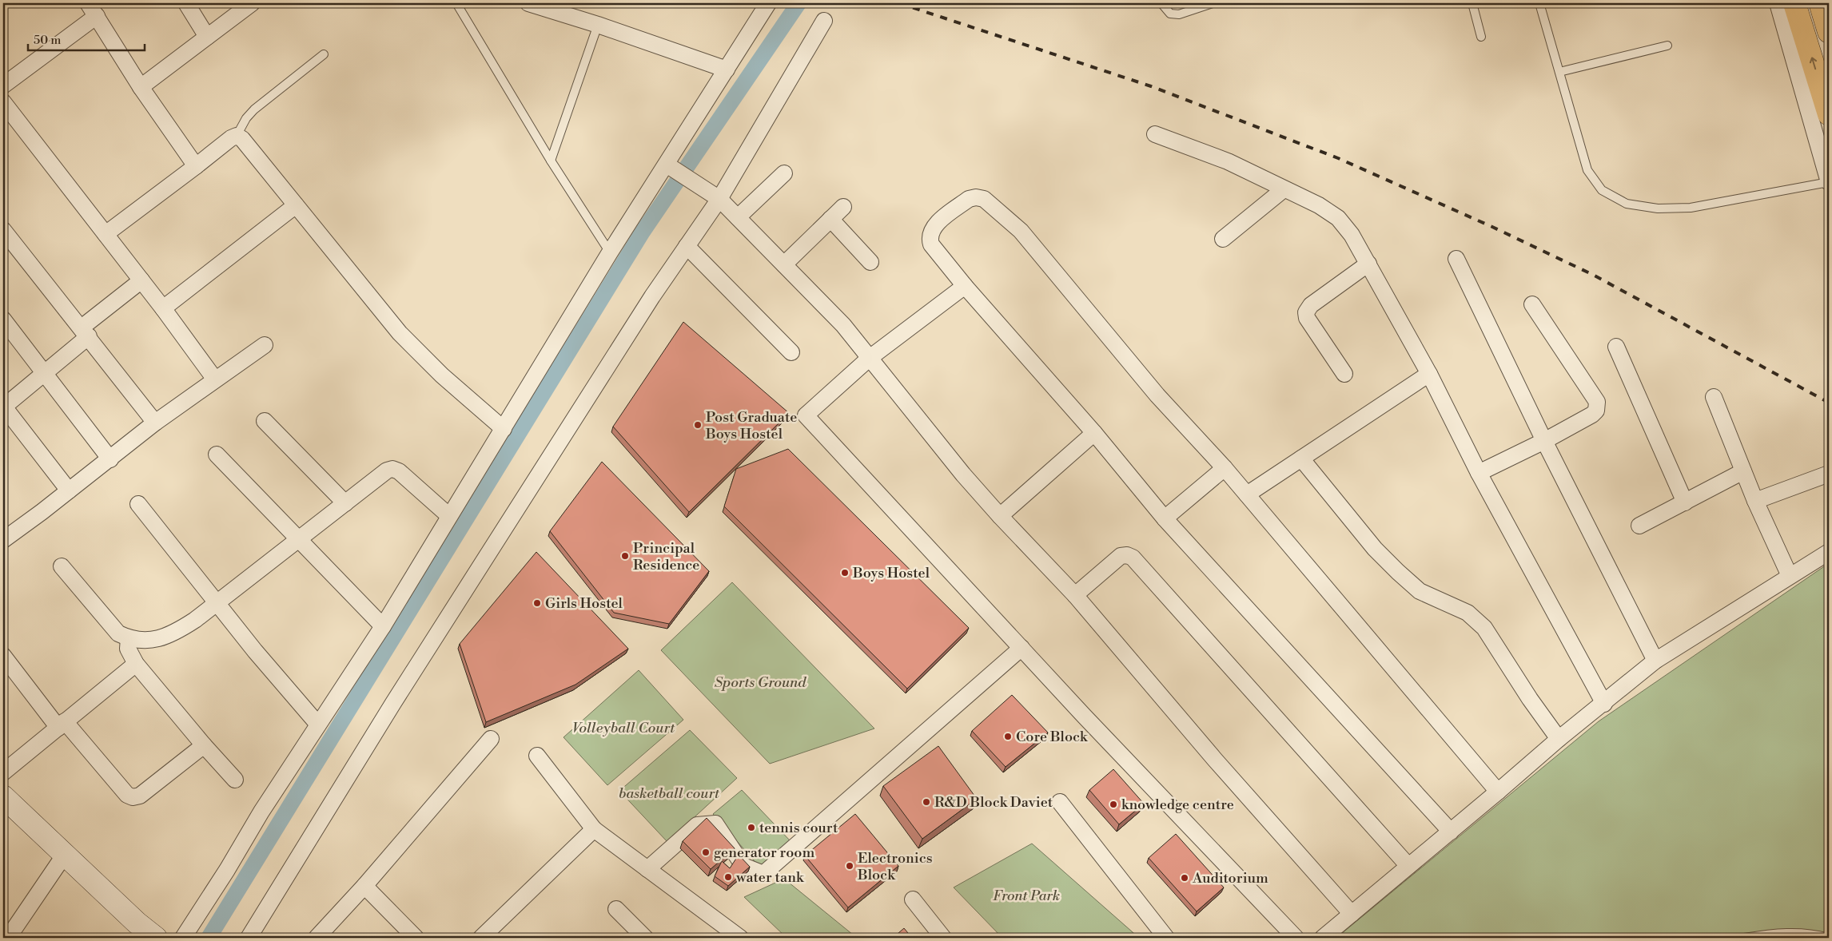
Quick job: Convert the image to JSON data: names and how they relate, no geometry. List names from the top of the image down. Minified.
{"parks":["Sports Ground","Volleyball Court","basketball court","Front Park"],"places":["Post Graduate Boys Hostel","Principal Residence","Boys Hostel","Girls Hostel","Core Block","R&D Block Daviet","knowledge centre","tennis court","generator room","Electronics Block","water tank","Auditorium"],"scale_bar":"50 m"}
